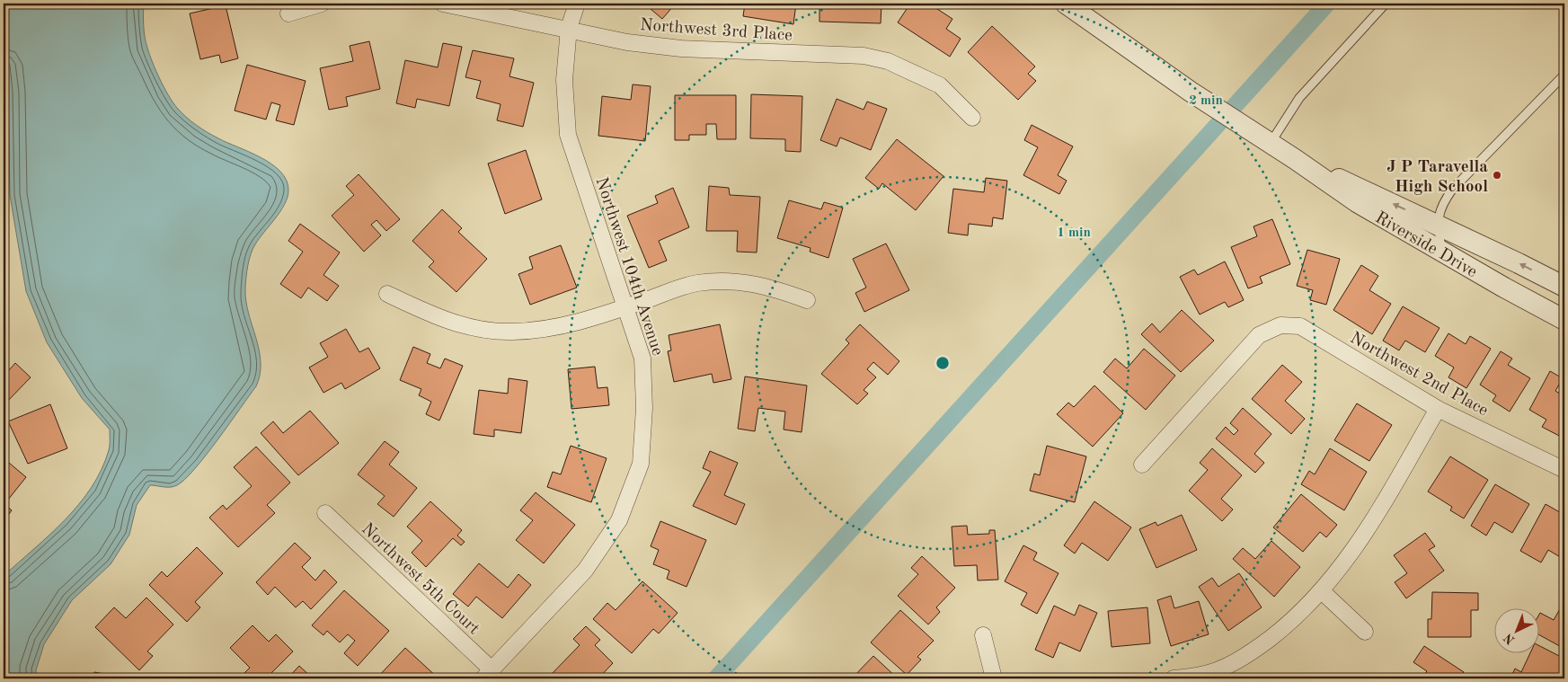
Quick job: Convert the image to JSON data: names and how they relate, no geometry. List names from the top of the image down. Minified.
{"streets":{"street":["Northwest 3rd Place","Riverside Drive","Northwest 104th Avenue","Northwest 2nd Place","Northwest 5th Court"]},"crossings":[["Northwest 3rd Place","Northwest 104th Avenue"],["Northwest 104th Avenue","Northwest 5th Court"]],"places":["J P Taravella High School"],"north":"bottom left","rings":["2 min","1 min"]}
